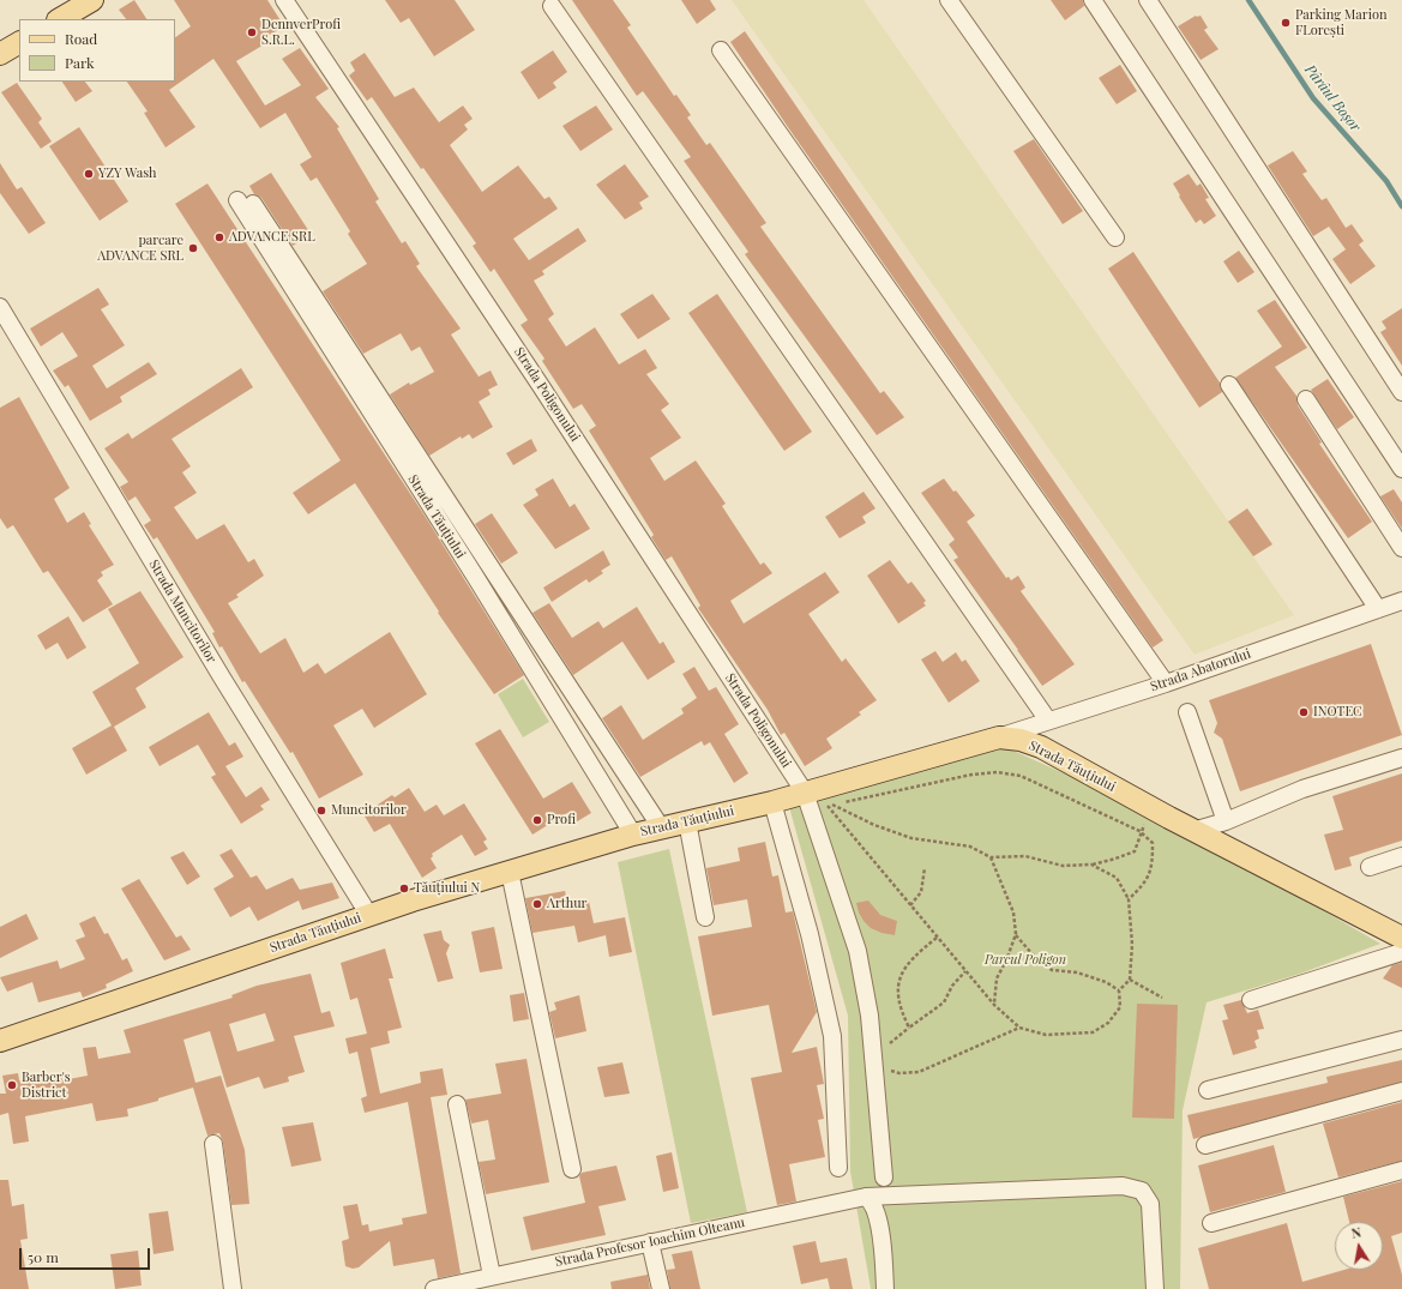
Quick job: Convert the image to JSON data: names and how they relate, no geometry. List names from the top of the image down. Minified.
{"streets":{"main road":["Strada Tăuțiului"],"street":["Strada Poligonului","Strada Muncitorilor","Strada Abatorului","Strada Profesor Ioachim Olteanu"]},"crossings":[["Strada Poligonului","Strada Tăuțiului"],["Strada Tăuțiului","Strada Muncitorilor"],["Strada Tăuțiului","Strada Abatorului"]],"water":["Pârâul Boșor"],"parks":["Parcul Poligon"],"places":["Parking Marion FLorești","DennverProfi S.R.L.","YZY Wash","ADVANCE SRL","parcare ADVANCE SRL","INOTEC","Muncitorilor","Profi","Tăuțiului N","Arthur","Barber's District"],"legend":["Road","Park"],"scale_bar":"50 m","north":"top"}
